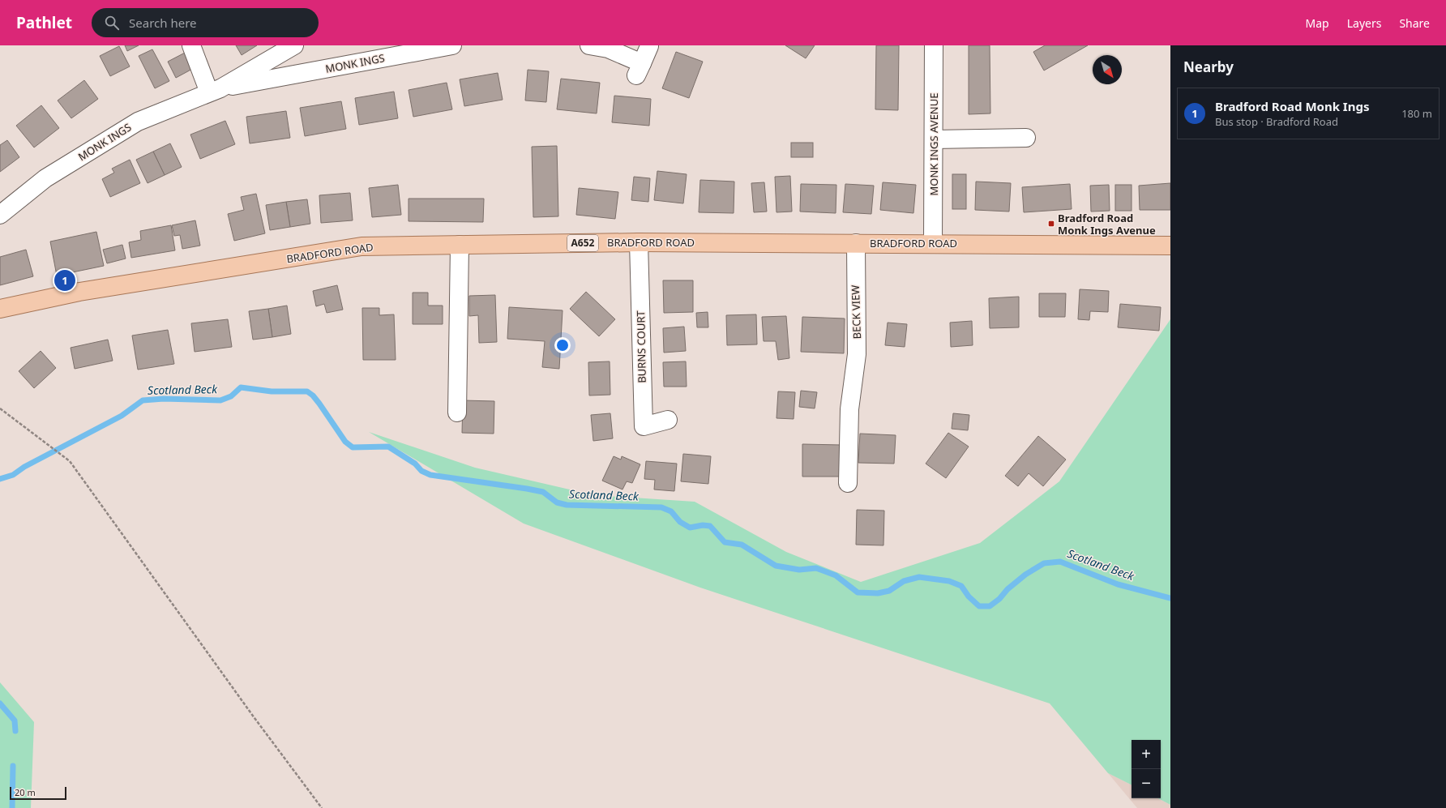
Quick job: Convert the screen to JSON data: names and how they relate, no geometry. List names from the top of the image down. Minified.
{"streets":{"main road":["BRADFORD ROAD","A652"],"street":["MONK INGS","MONK INGS AVENUE","BECK VIEW","BURNS COURT"]},"crossings":[["MONK INGS AVENUE","BRADFORD ROAD"],["BRADFORD ROAD","BECK VIEW"],["BRADFORD ROAD","BURNS COURT"]],"water":["Scotland Beck"],"places":{"transit":["Bradford Road Monk Ings Avenue"]},"scale_bar":"20 m","north":"bottom right","page":{"header":"Pathlet","search":"Search here","nav":["Map","Layers","Share"],"heading":"Nearby","list":[{"mark":"1","name":"Bradford Road Monk Ings","note":"Bus stop · Bradford Road","value":"180 m"}],"pins":"1","map_buttons":["+","−"],"scale":"20 m"}}
